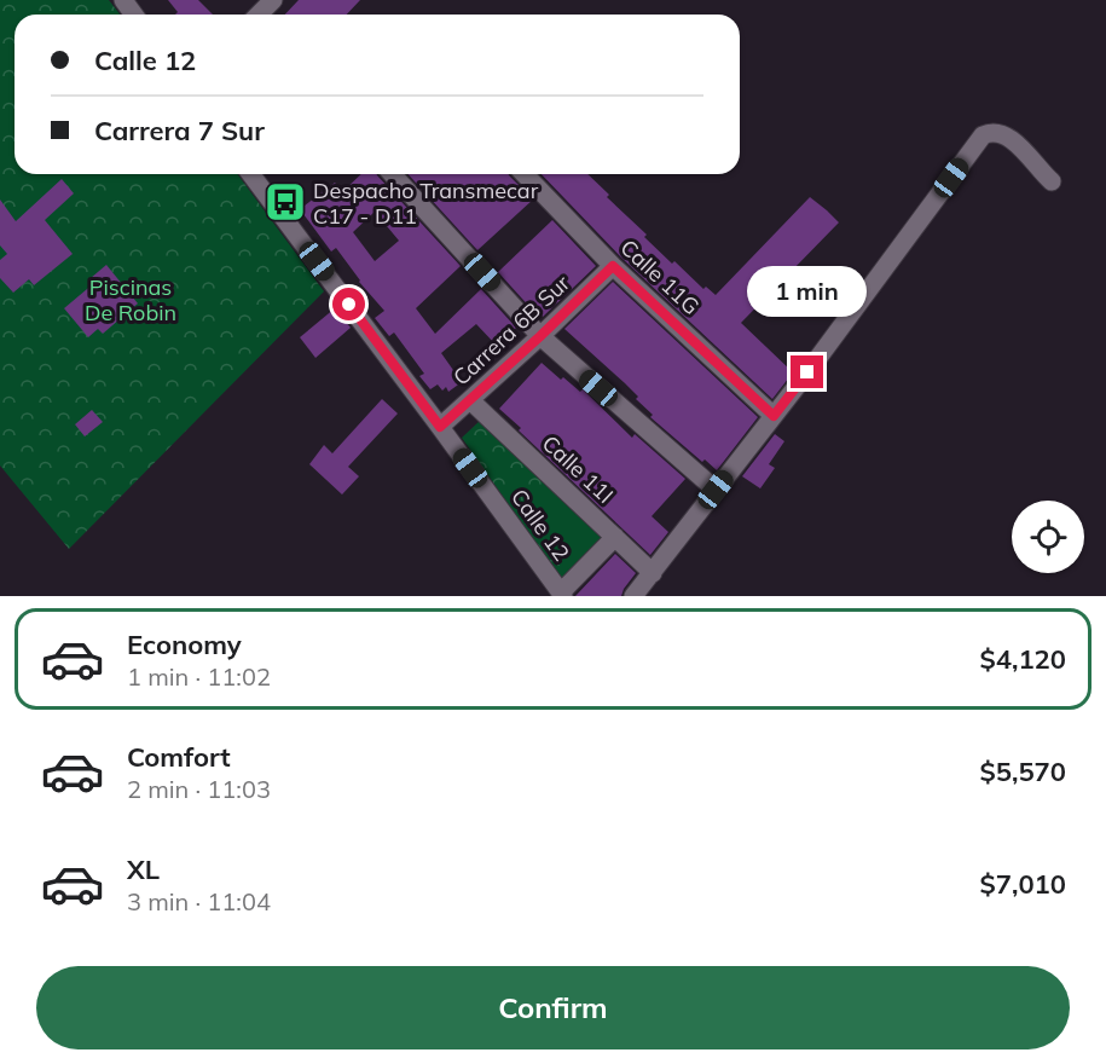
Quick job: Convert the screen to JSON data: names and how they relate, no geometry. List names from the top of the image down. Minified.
{"streets":{"street":["Calle 11G","Carrera 6B Sur","Calle 11I","Calle 12"]},"crossings":[["Calle 11G","Carrera 6B Sur"],["Carrera 6B Sur","Calle 11I"],["Carrera 6B Sur","Calle 12"]],"parks":["Piscinas De Robin"],"places":{"bus stop":["Despacho Transmecar C17 - D11"]},"page":{"banner":["Calle 12","Carrera 7 Sur"],"bubble":"1 min","list":[{"name":"Economy","note":"1 min · 11:02","value":"$4,120"},{"name":"Comfort","note":"2 min · 11:03","value":"$5,570"},{"name":"XL","note":"3 min · 11:04","value":"$7,010"}],"buttons":"Confirm"}}
